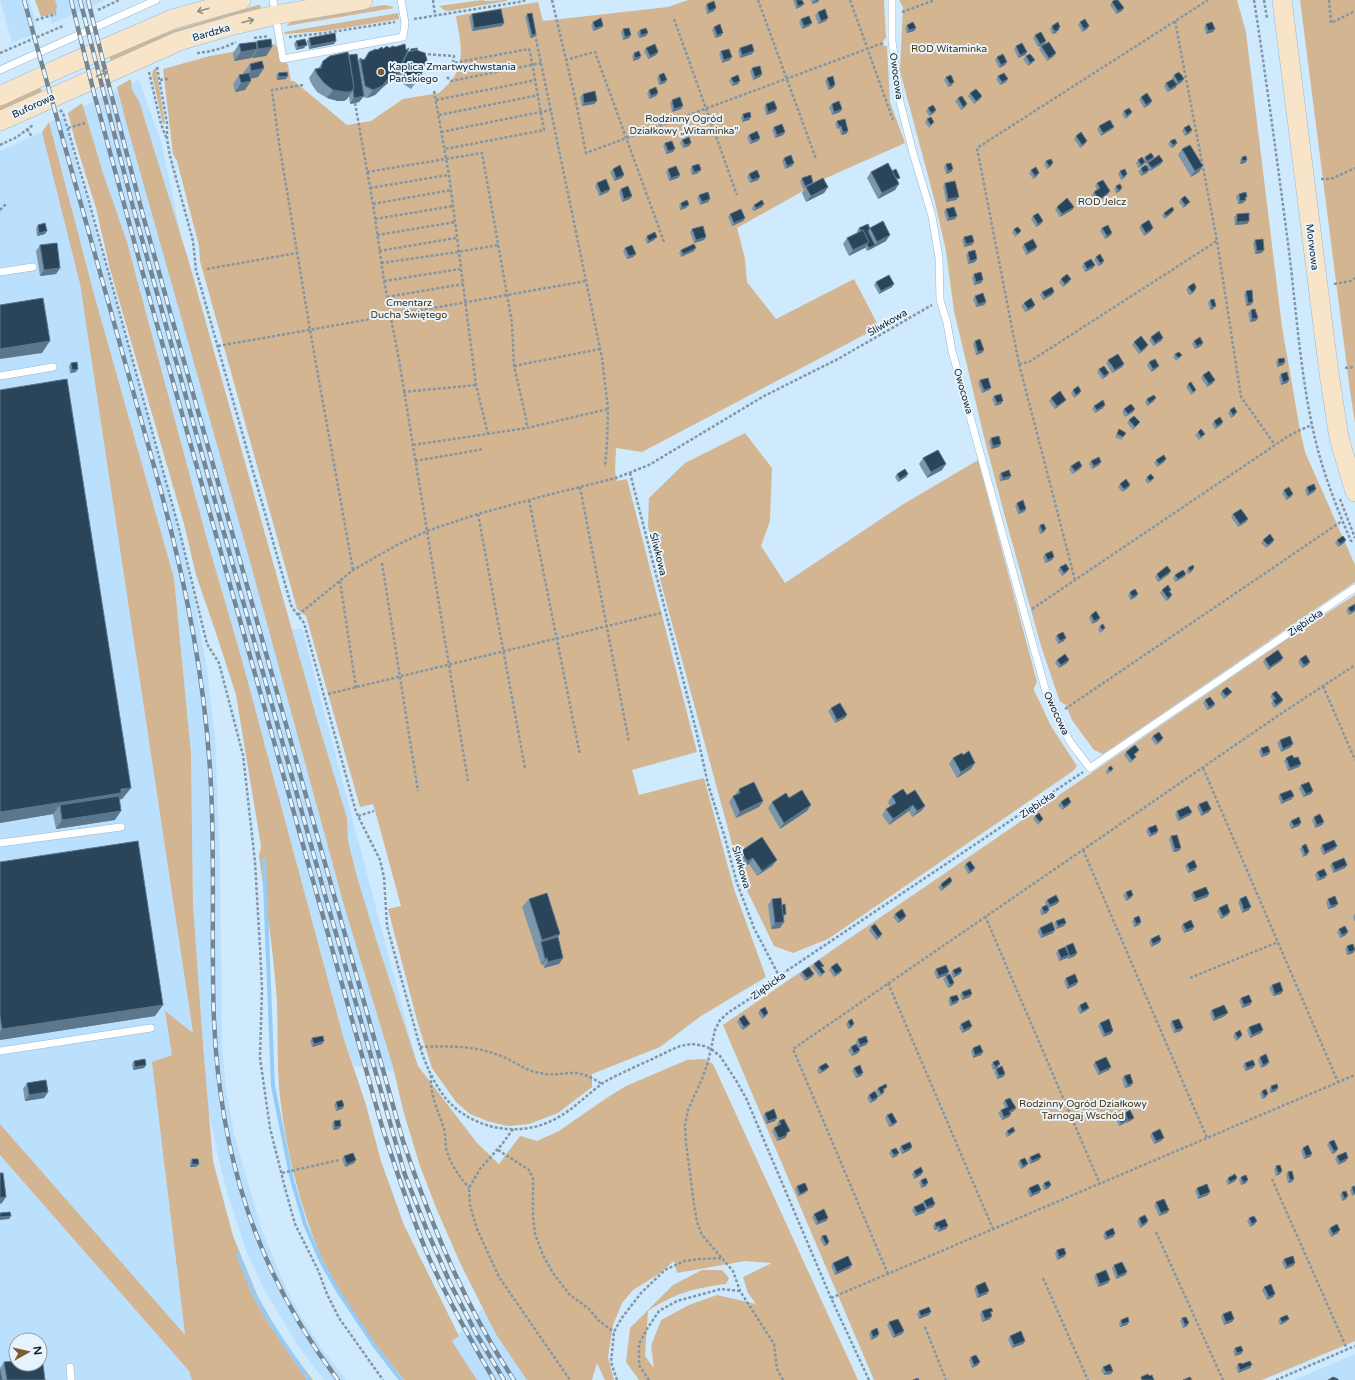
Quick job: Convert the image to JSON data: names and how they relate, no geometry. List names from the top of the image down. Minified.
{"streets":{"main road":["Bardzka","Buforowa","Morwowa"],"lane":["Owocowa","Ziębicka"],"path":["Śliwkowa"]},"crossings":[["Bardzka","Buforowa"],["Owocowa","Śliwkowa"],["Owocowa","Ziębicka"],["Śliwkowa","Ziębicka"]],"parks":["ROD Witaminka","Rodzinny Ogród Działkowy „Witaminka”","ROD Jelcz","Cmentarz Ducha Świętego","Rodzinny Ogród Działkowy Tarnogaj Wschód"],"places":["Kaplica Zmartwychwstania Pańskiego"],"north":"right"}
